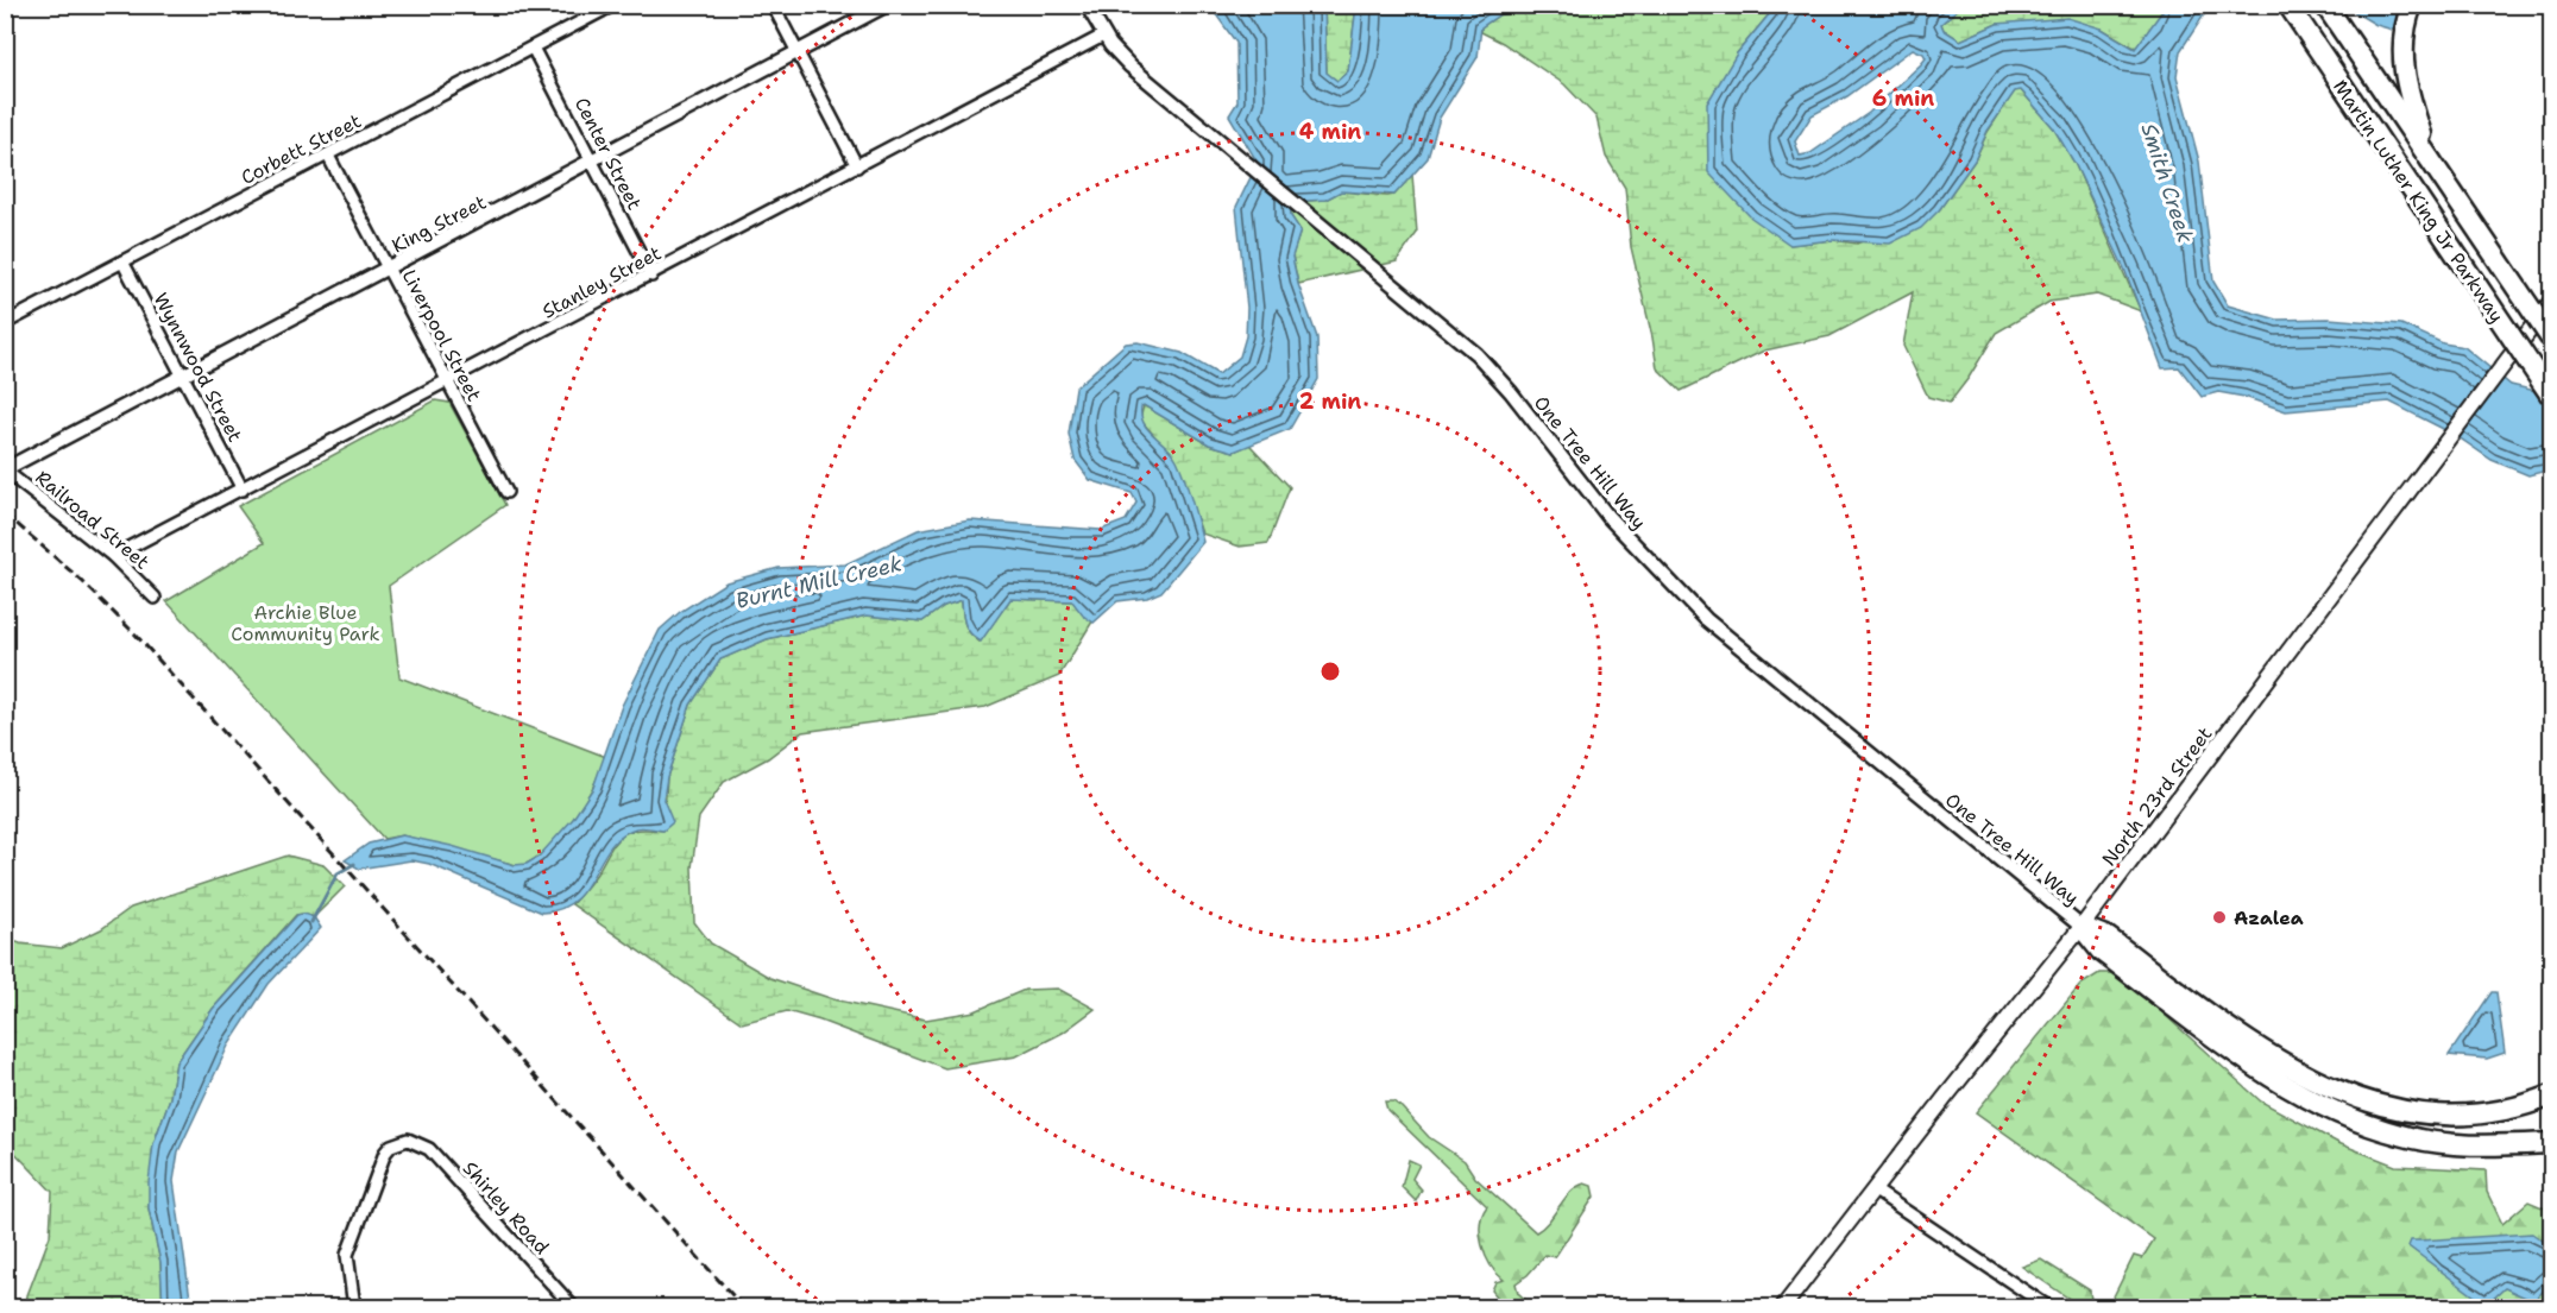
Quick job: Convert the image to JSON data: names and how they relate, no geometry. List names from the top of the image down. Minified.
{"streets":{"highway":["Martin Luther King Jr Parkway"],"main road":["North 23rd Street"],"street":["Corbett Street","Center Street","King Street","Stanley Street","Liverpool Street","Wynnwood Street","One Tree Hill Way","Railroad Street","Shirley Road"]},"crossings":[["Corbett Street","Center Street"],["Corbett Street","Liverpool Street"],["Corbett Street","Wynnwood Street"],["Center Street","King Street"],["Center Street","Stanley Street"],["King Street","Liverpool Street"],["King Street","Wynnwood Street"],["King Street","Railroad Street"],["Stanley Street","Liverpool Street"],["Stanley Street","Wynnwood Street"],["Stanley Street","One Tree Hill Way"],["Stanley Street","Railroad Street"],["One Tree Hill Way","North 23rd Street"]],"water":["Smith Creek","Burnt Mill Creek"],"parks":["Archie Blue Community Park"],"places":["Azalea"],"rings":["6 min","4 min","2 min"]}
